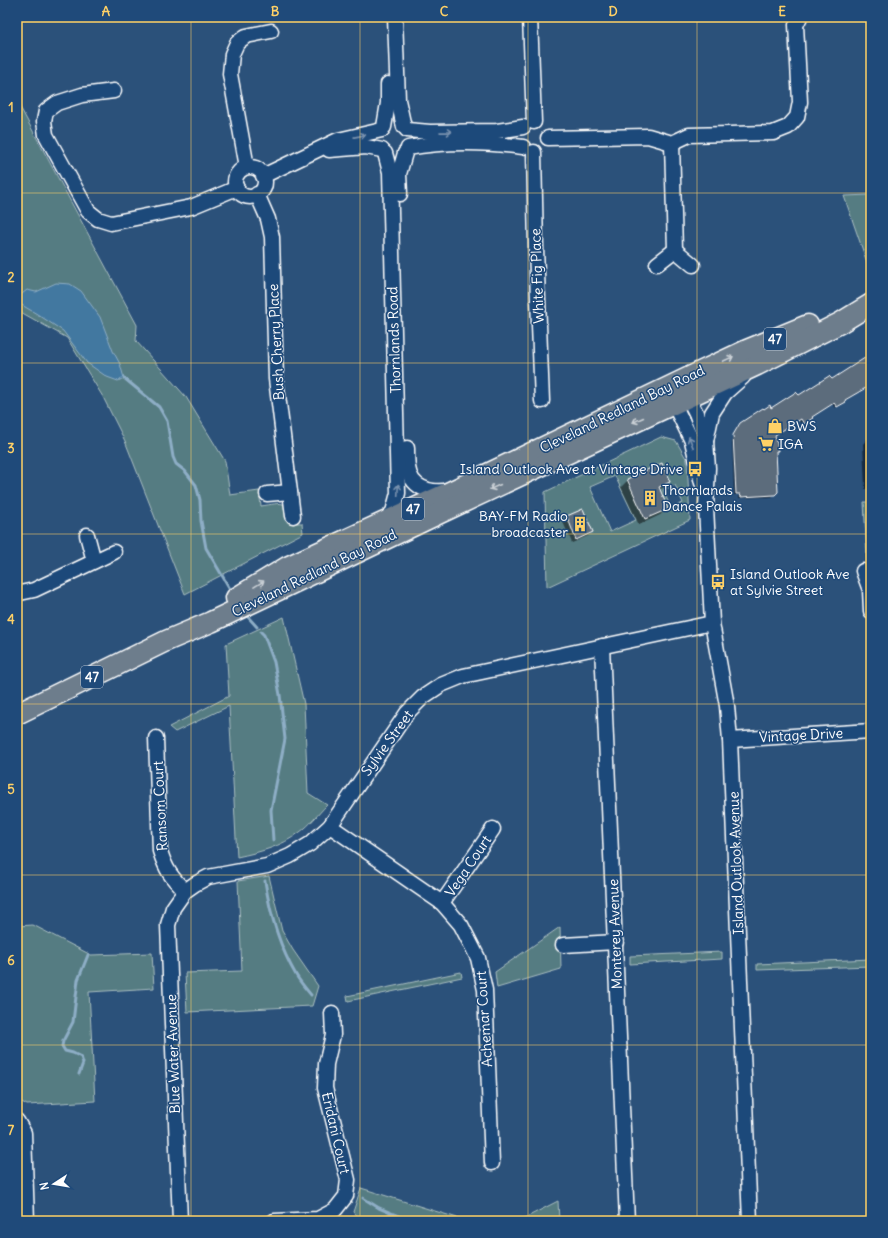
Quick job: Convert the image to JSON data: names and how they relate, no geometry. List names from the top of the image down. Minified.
{"streets":{"highway":["47","Cleveland Redland Bay Road"],"street":["White Fig Place","Thornlands Road","Bush Cherry Place","Vintage Drive","Sylvie Street","Ransom Court","Island Outlook Avenue","Vega Court","Monterey Avenue","Achemar Court","Blue Water Avenue","Eridani Court"]},"crossings":[["Thornlands Road","Cleveland Redland Bay Road"],["Cleveland Redland Bay Road","Island Outlook Avenue"],["Vintage Drive","Island Outlook Avenue"],["Sylvie Street","Ransom Court"],["Sylvie Street","Island Outlook Avenue"],["Sylvie Street","Monterey Avenue"],["Sylvie Street","Achemar Court"],["Sylvie Street","Blue Water Avenue"],["Ransom Court","Blue Water Avenue"],["Vega Court","Achemar Court"]],"places":{"shop":["BWS"],"supermarket":["IGA"],"bus stop":["Island Outlook Ave at Vintage Drive","Island Outlook Ave at Sylvie Street"],"building":["Thornlands Dance Palais","BAY-FM Radio broadcaster"]},"north":"left","grid":{"columns":["A","B","C","D","E"],"rows":["1","2","3","4","5","6","7"]}}
